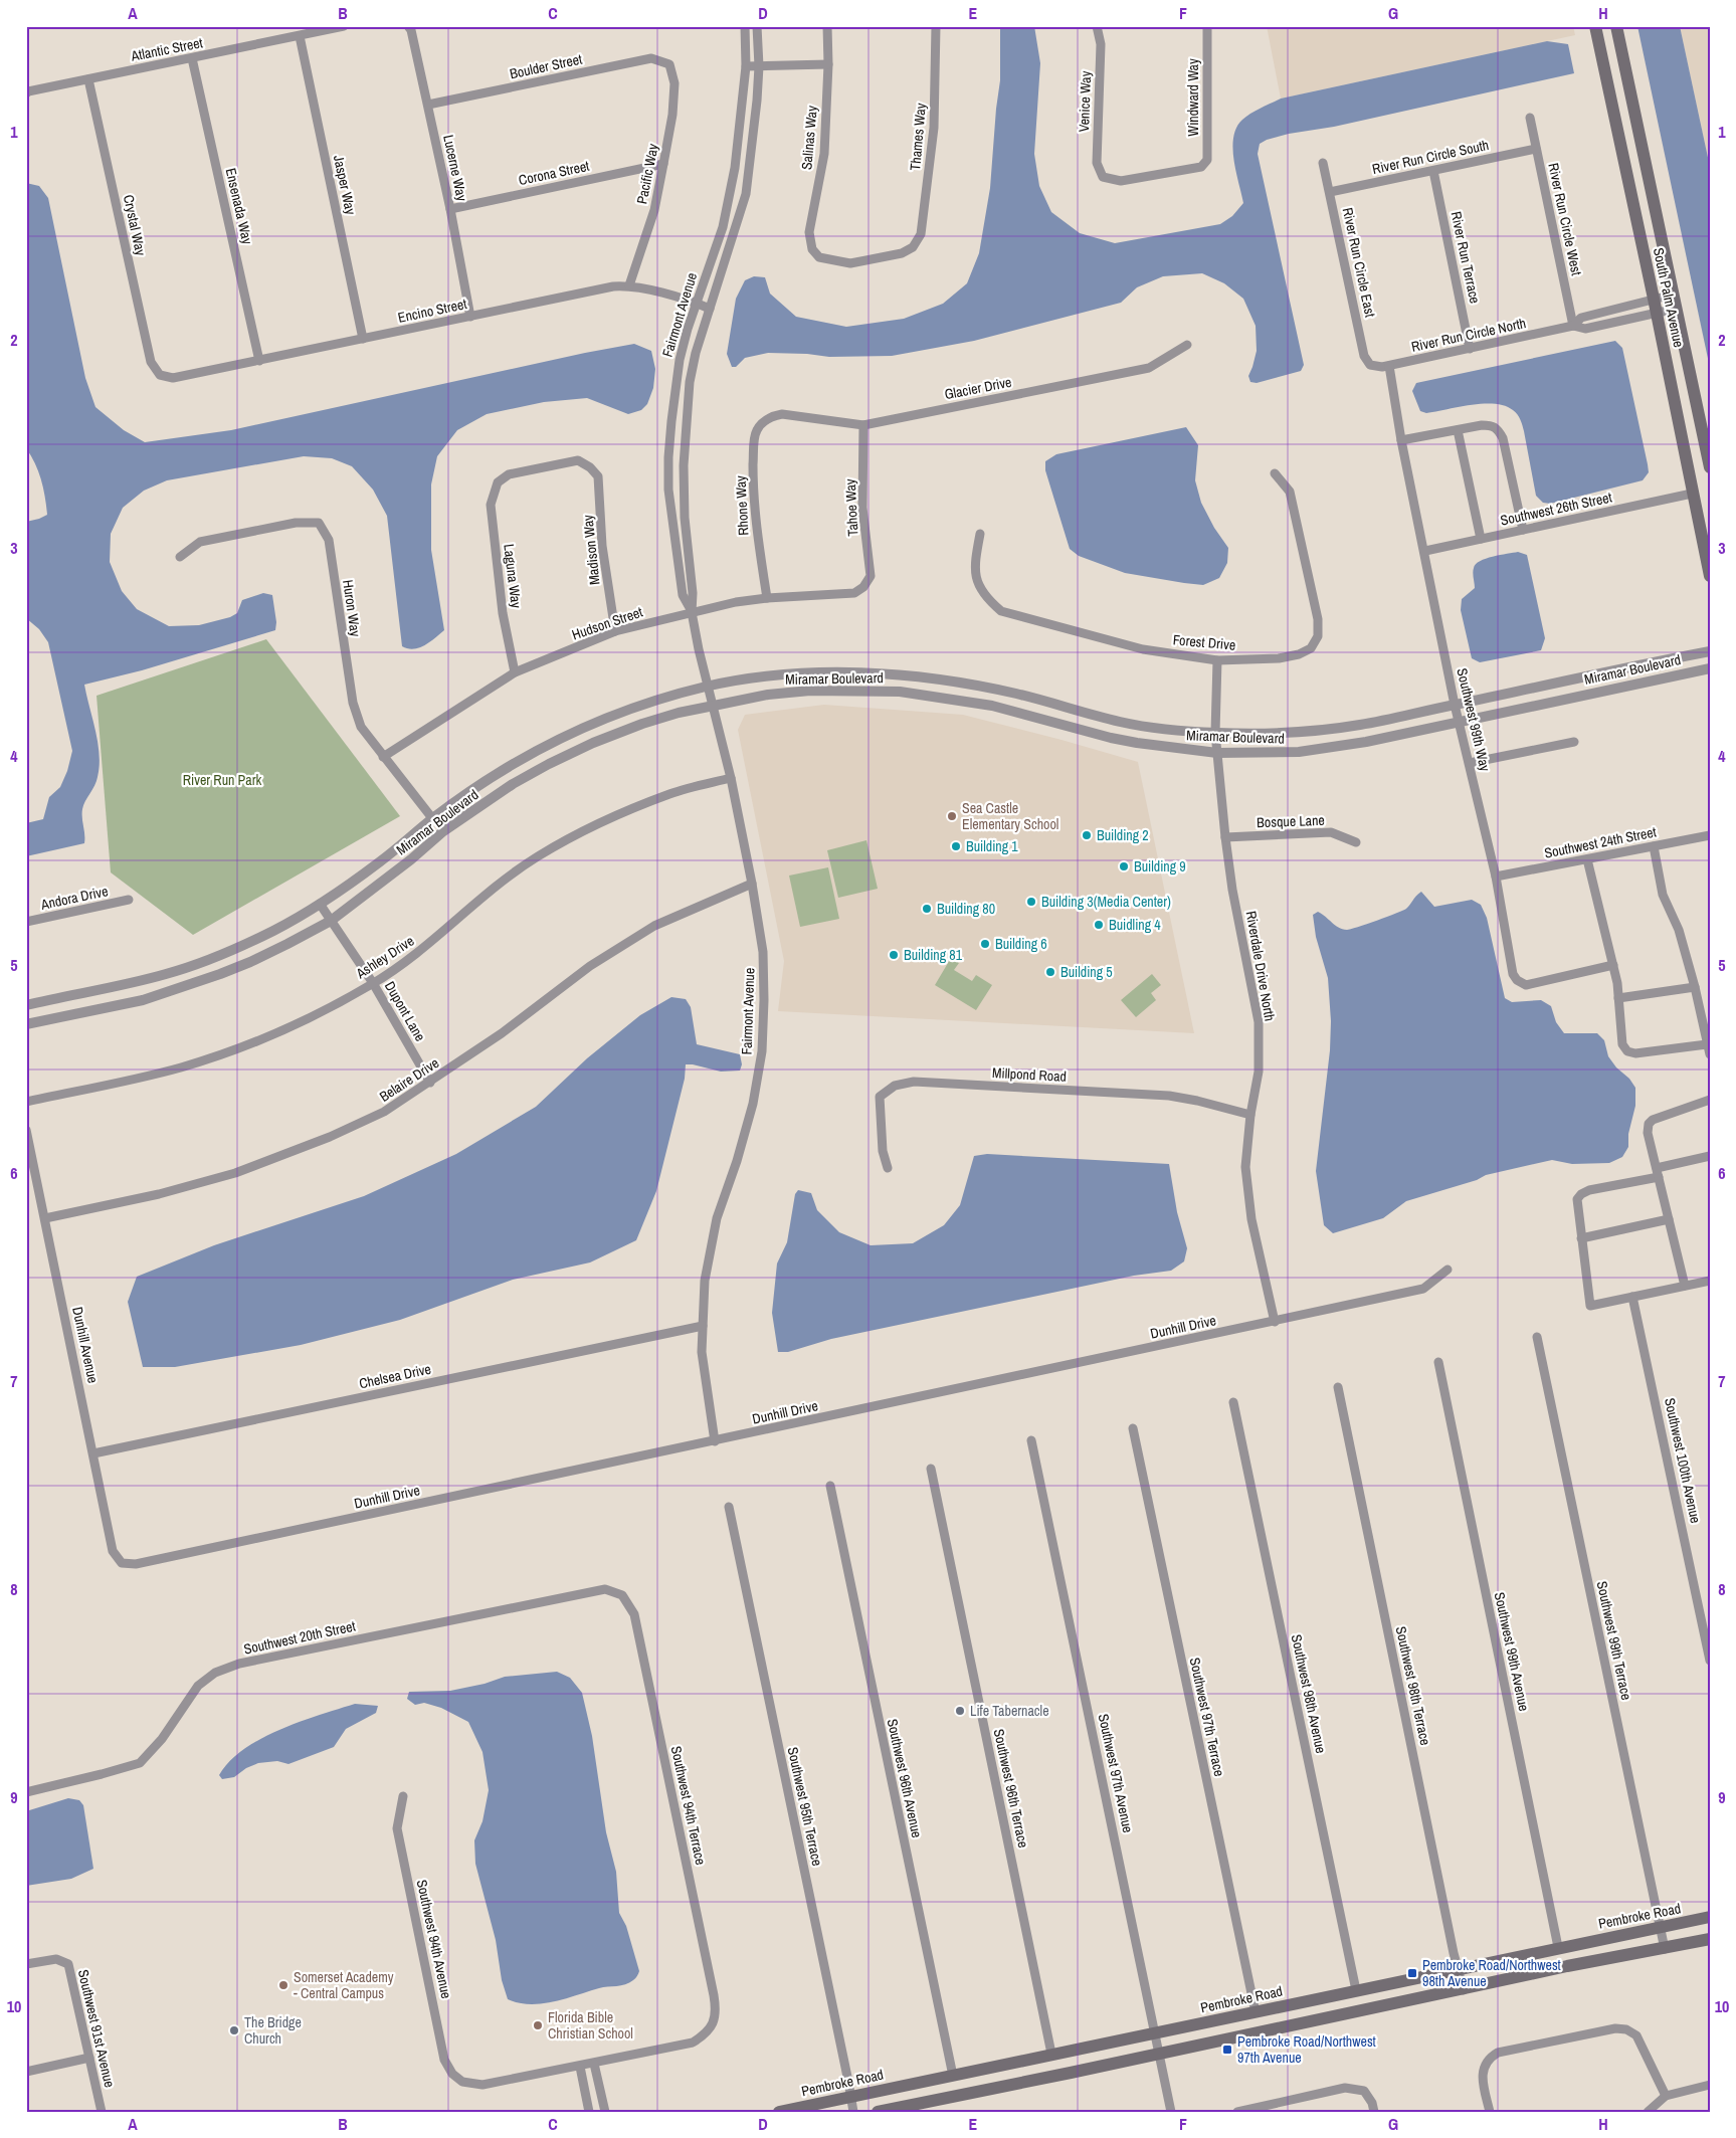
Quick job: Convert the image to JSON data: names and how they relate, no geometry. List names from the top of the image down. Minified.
{"streets":{"main road":["South Palm Avenue","Pembroke Road"],"street":["Atlantic Street","Boulder Street","Windward Way","Venice Way","Thames Way","Salinas Way","River Run Circle South","Lucerne Way","Corona Street","Pacific Way","Jasper Way","Ensenada Way","River Run Circle West","Crystal Way","River Run Terrace","River Run Circle East","Encino Street","Fairmont Avenue","River Run Circle North","Glacier Drive","Rhone Way","Tahoe Way","Southwest 26th Street","Madison Way","Laguna Way","Huron Way","Hudson Street","Forest Drive","Miramar Boulevard","Southwest 99th Way","Bosque Lane","Southwest 24th Street","Andora Drive","Ashley Drive","Riverdale Drive North","Dupont Lane","Millpond Road","Belaire Drive","Dunhill Drive","Dunhill Avenue","Chelsea Drive","Southwest 100th Avenue","Southwest 20th Street","Southwest 99th Terrace","Southwest 99th Avenue","Southwest 98th Terrace","Southwest 98th Avenue","Southwest 97th Terrace","Southwest 97th Avenue","Southwest 96th Avenue","Southwest 96th Terrace","Southwest 94th Terrace","Southwest 95th Terrace","Southwest 94th Avenue","Southwest 91st Avenue"]},"crossings":[["Atlantic Street","Jasper Way"],["Atlantic Street","Ensenada Way"],["Atlantic Street","Crystal Way"],["Boulder Street","Lucerne Way"],["Boulder Street","Pacific Way"],["Windward Way","Venice Way"],["Thames Way","Salinas Way"],["River Run Circle South","River Run Circle West"],["River Run Circle South","River Run Terrace"],["River Run Circle South","River Run Circle East"],["Lucerne Way","Corona Street"],["Lucerne Way","Encino Street"],["Corona Street","Pacific Way"],["Pacific Way","Encino Street"],["Jasper Way","Encino Street"],["Ensenada Way","Encino Street"],["River Run Circle West","River Run Circle North"],["Crystal Way","Encino Street"],["River Run Terrace","River Run Circle North"],["River Run Circle East","River Run Circle North"],["South Palm Avenue","River Run Circle North"],["South Palm Avenue","Southwest 26th Street"],["Encino Street","Fairmont Avenue"],["Fairmont Avenue","Hudson Street"],["Fairmont Avenue","Miramar Boulevard"],["Fairmont Avenue","Ashley Drive"],["Fairmont Avenue","Belaire Drive"],["Fairmont Avenue","Dunhill Drive"],["Fairmont Avenue","Chelsea Drive"],["River Run Circle North","Southwest 99th Way"],["Glacier Drive","Rhone Way"],["Glacier Drive","Tahoe Way"],["Rhone Way","Hudson Street"],["Tahoe Way","Hudson Street"],["Southwest 26th Street","Southwest 99th Way"],["Madison Way","Laguna Way"],["Madison Way","Hudson Street"],["Laguna Way","Hudson Street"],["Huron Way","Hudson Street"],["Huron Way","Miramar Boulevard"],["Forest Drive","Riverdale Drive North"],["Miramar Boulevard","Southwest 99th Way"],["Miramar Boulevard","Riverdale Drive North"],["Miramar Boulevard","Dupont Lane"],["Southwest 99th Way","Southwest 24th Street"],["Bosque Lane","Riverdale Drive North"],["Ashley Drive","Dupont Lane"],["Riverdale Drive North","Millpond Road"],["Riverdale Drive North","Dunhill Drive"],["Dupont Lane","Belaire Drive"],["Belaire Drive","Dunhill Avenue"],["Dunhill Drive","Dunhill Avenue"],["Dunhill Avenue","Chelsea Drive"],["Southwest 20th Street","Southwest 94th Terrace"],["Southwest 99th Terrace","Pembroke Road"],["Southwest 99th Avenue","Pembroke Road"],["Southwest 98th Terrace","Pembroke Road"],["Southwest 98th Avenue","Pembroke Road"],["Southwest 97th Terrace","Pembroke Road"],["Southwest 97th Avenue","Pembroke Road"],["Southwest 96th Avenue","Pembroke Road"],["Southwest 96th Terrace","Pembroke Road"],["Southwest 95th Terrace","Pembroke Road"]],"parks":["River Run Park"],"places":{"other":["Sea Castle Elementary School","Building 2","Building 1","Building 9","Building 3(Media Center)","Building 80","Buidling 4","Building 6","Building 81","Building 5","Life Tabernacle","Somerset Academy - Central Campus","Florida Bible Christian School","The Bridge Church"],"transit":["Pembroke Road/Northwest 98th Avenue","Pembroke Road/Northwest 97th Avenue"]},"grid":{"columns":["A","B","C","D","E","F","G","H"],"rows":["1","2","3","4","5","6","7","8","9","10"]}}
